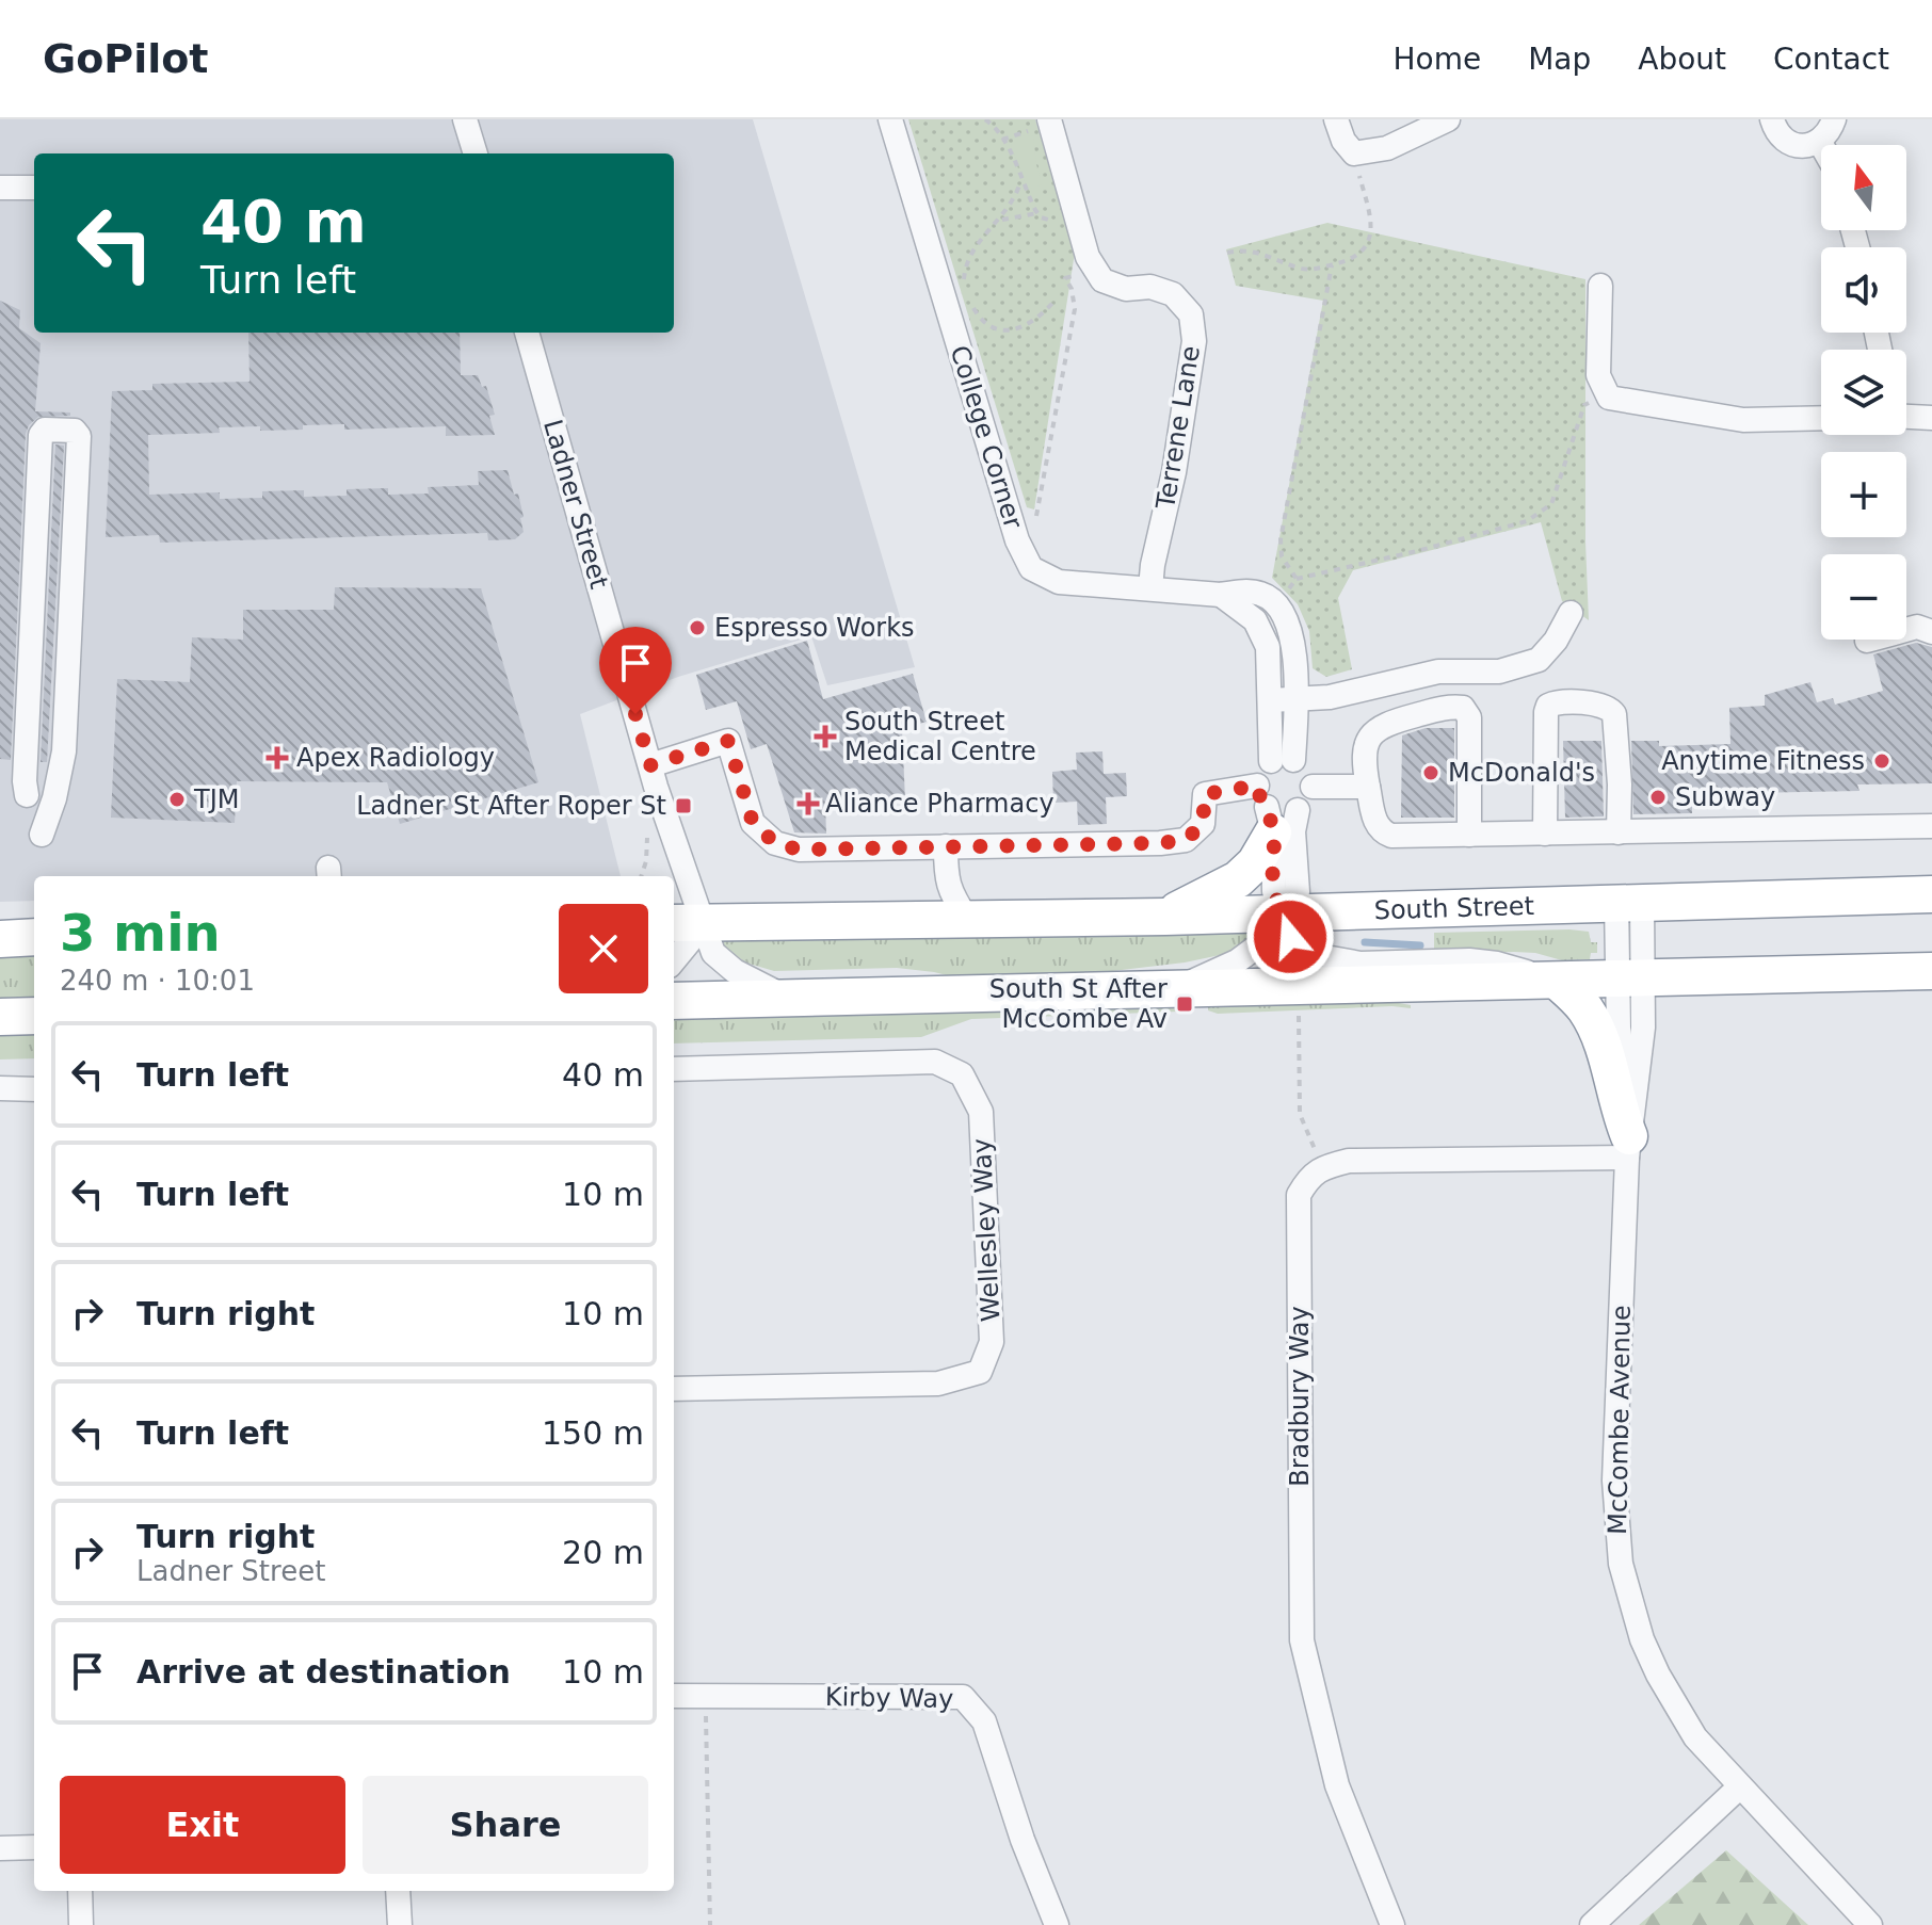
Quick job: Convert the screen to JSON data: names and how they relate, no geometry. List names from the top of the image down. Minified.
{"streets":{"highway":["South Street"],"street":["Terrene Lane","College Corner","Ladner Street","Wellesley Way","Bradbury Way","McCombe Avenue","Kirby Way"]},"crossings":[["Terrene Lane","College Corner"],["Ladner Street","South Street"],["South Street","McCombe Avenue"]],"places":{"other":["Espresso Works","Anytime Fitness","McDonald's","Subway","TJM"],"health":["South Street Medical Centre","Apex Radiology","Aliance Pharmacy"],"transit":["Ladner St After Roper St","South St After McCombe Av"]},"north":"top","page":{"header":"GoPilot","nav":["Home","Map","About","Contact"],"map_buttons":["+","−"],"turn":["40 m","Turn left"],"heading":["3 min","240 m · 10:01"],"list":[{"name":"Turn left","value":"40 m"},{"name":"Turn left","value":"10 m"},{"name":"Turn right","value":"10 m"},{"name":"Turn left","value":"150 m"},{"name":"Turn right","note":"Ladner Street","value":"20 m"},{"name":"Arrive at destination","value":"10 m"}],"buttons":["Exit","Share"]}}
